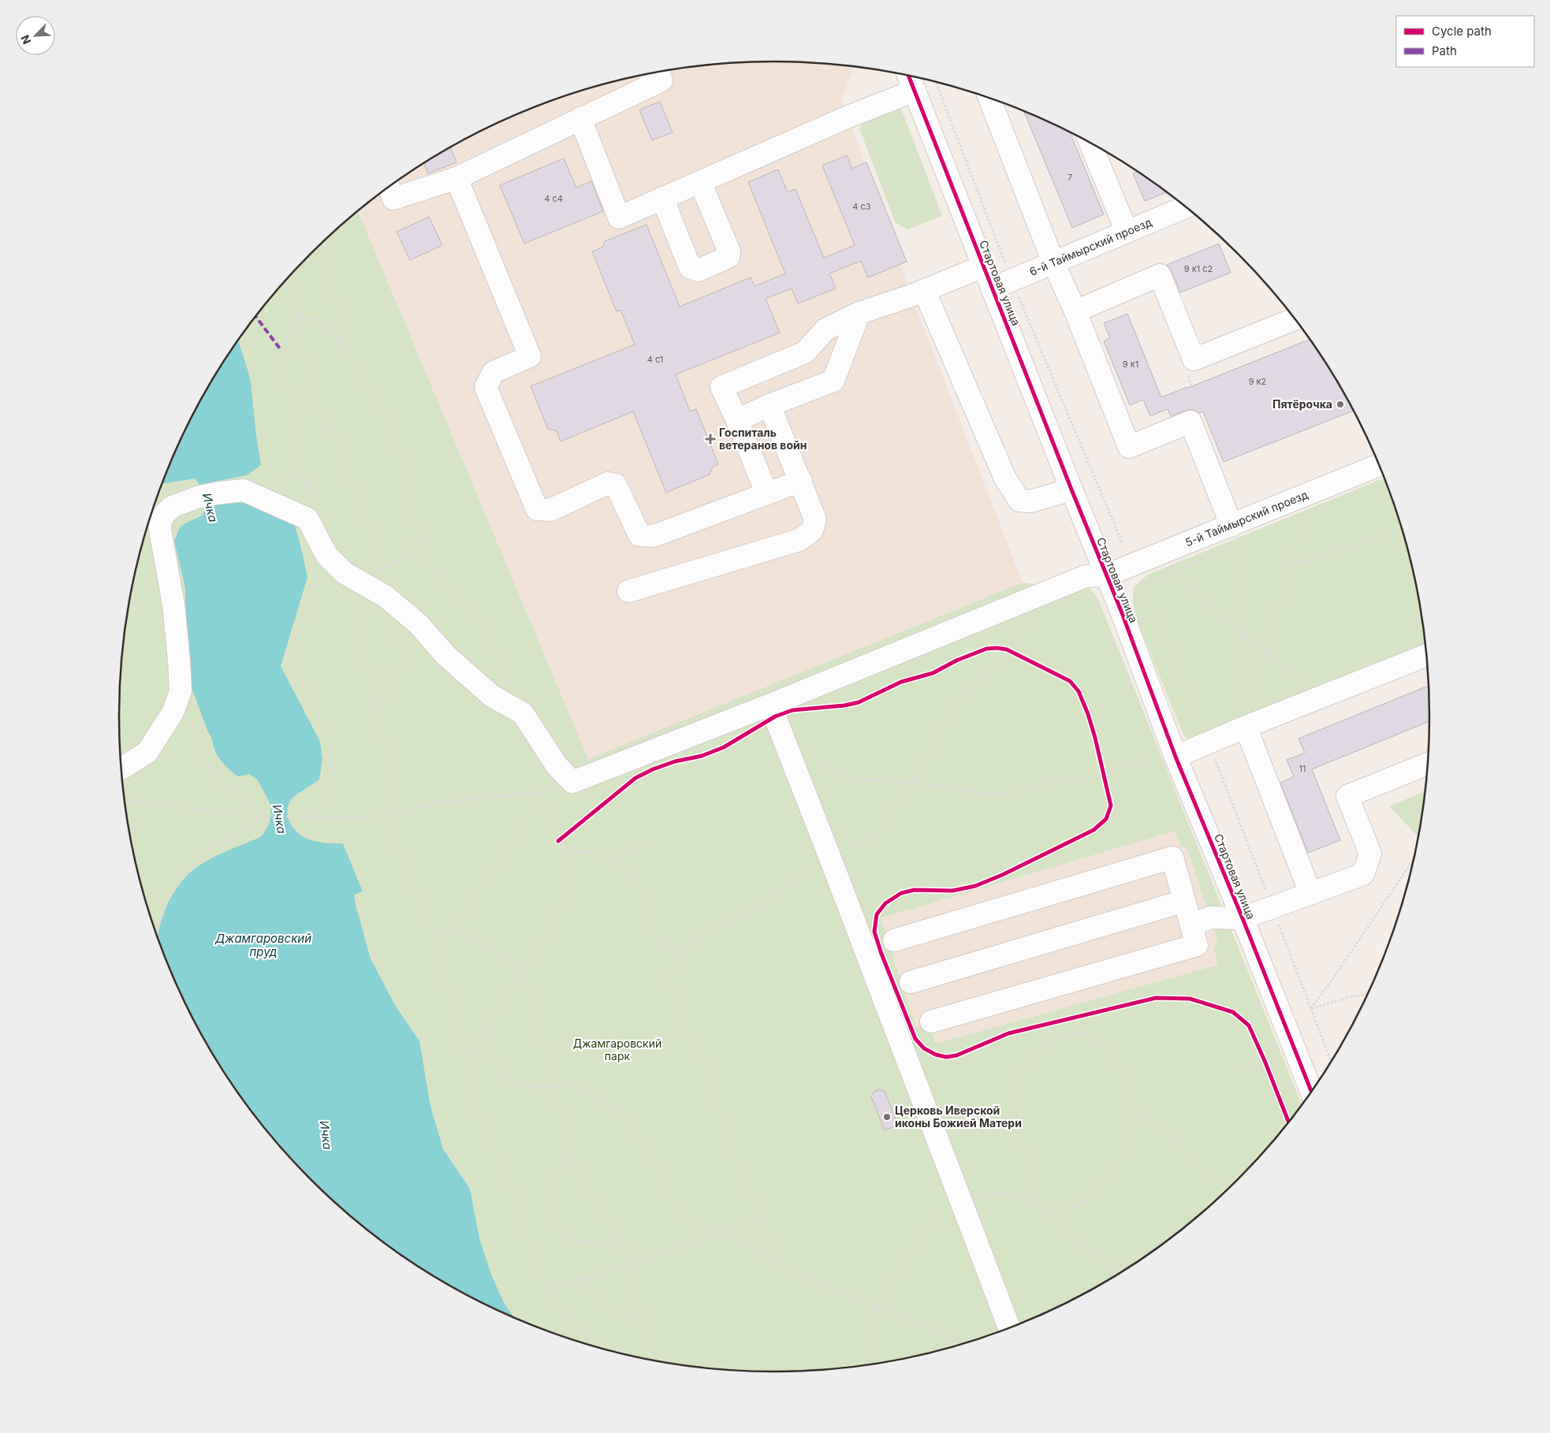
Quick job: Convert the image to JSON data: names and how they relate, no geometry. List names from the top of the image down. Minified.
{"streets":{"street":["6-й Таймырский проезд","Стартовая улица","5-й Таймырский проезд"]},"crossings":[["6-й Таймырский проезд","Стартовая улица"],["Стартовая улица","5-й Таймырский проезд"]],"water":["Ичка","Джамгаровский пруд"],"parks":["Джамгаровский парк"],"places":{"other":["Пятёрочка","Церковь Иверской иконы Божией Матери"],"health":["Госпиталь ветеранов войн"]},"house_numbers":["7","4 с4","4 с3","9 к1 с2","4 с1","9 к1","9 к2","11"],"legend":["Cycle path","Path"],"north":"bottom left"}
